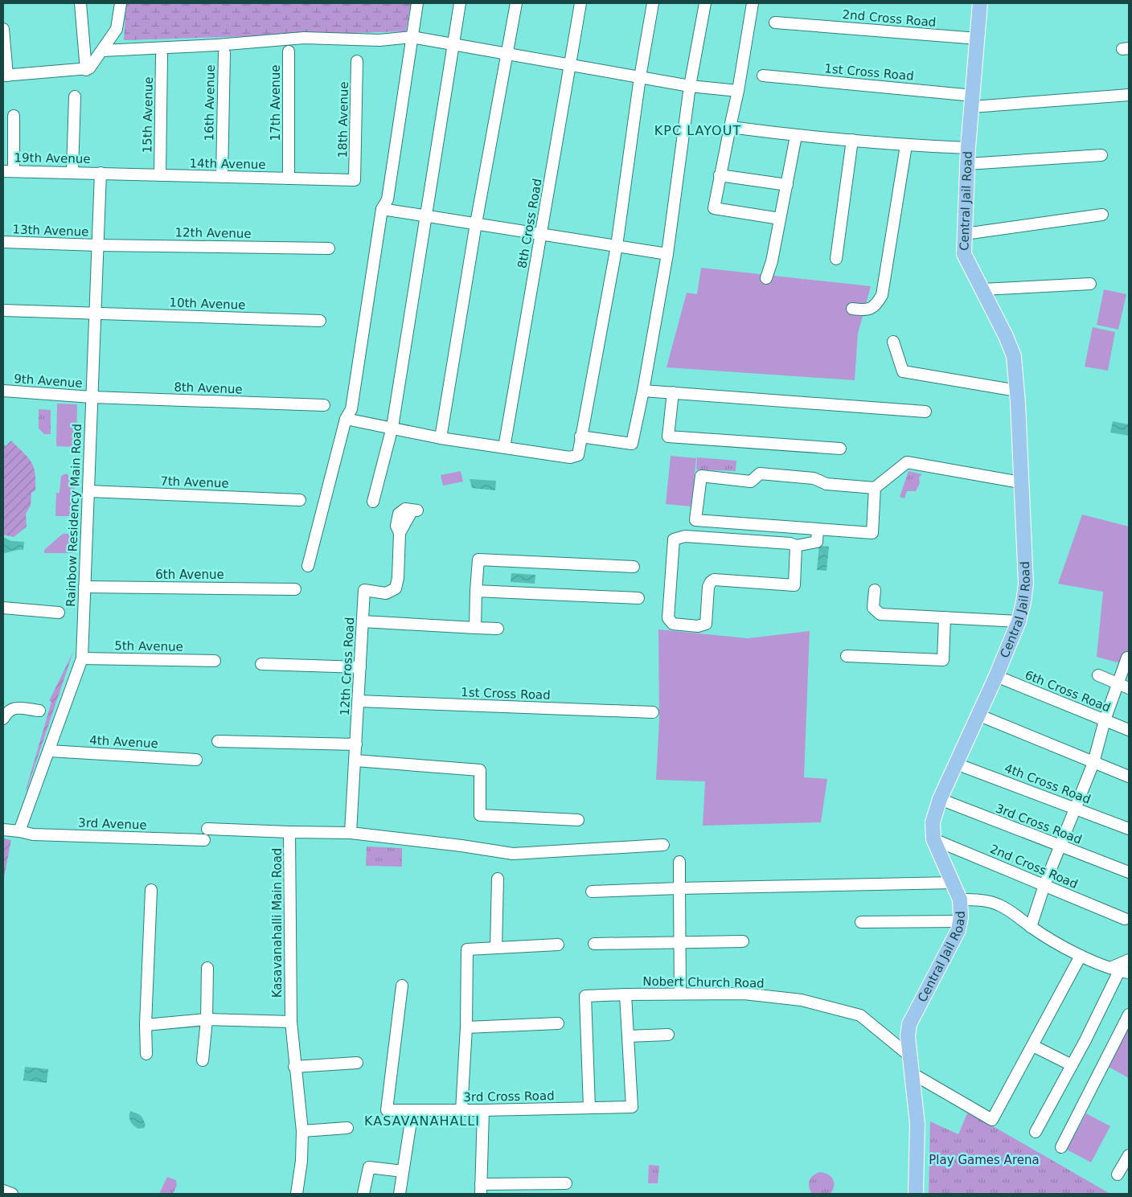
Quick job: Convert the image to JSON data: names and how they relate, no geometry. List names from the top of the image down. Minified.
{"streets":{"main road":["Central Jail Road"],"street":["2nd Cross Road","1st Cross Road","16th Avenue","17th Avenue","15th Avenue","18th Avenue","19th Avenue","14th Avenue","8th Cross Road","13th Avenue","12th Avenue","10th Avenue","9th Avenue","8th Avenue","7th Avenue","Rainbow Residency Main Road","6th Avenue","5th Avenue","12th Cross Road","6th Cross Road","4th Avenue","4th Cross Road","3rd Avenue","3rd Cross Road","Kasavanahalli Main Road","Nobert Church Road"]},"crossings":[["2nd Cross Road","Central Jail Road"],["1st Cross Road","Central Jail Road"],["1st Cross Road","12th Cross Road"],["16th Avenue","14th Avenue"],["17th Avenue","14th Avenue"],["15th Avenue","14th Avenue"],["18th Avenue","14th Avenue"],["19th Avenue","14th Avenue"],["19th Avenue","Rainbow Residency Main Road"],["14th Avenue","Rainbow Residency Main Road"],["Central Jail Road","6th Cross Road"],["Central Jail Road","4th Cross Road"],["Central Jail Road","3rd Cross Road"],["Central Jail Road","Nobert Church Road"],["13th Avenue","12th Avenue"],["13th Avenue","Rainbow Residency Main Road"],["12th Avenue","Rainbow Residency Main Road"],["10th Avenue","Rainbow Residency Main Road"],["9th Avenue","8th Avenue"],["9th Avenue","Rainbow Residency Main Road"],["8th Avenue","Rainbow Residency Main Road"],["7th Avenue","Rainbow Residency Main Road"],["Rainbow Residency Main Road","6th Avenue"],["Rainbow Residency Main Road","5th Avenue"],["Rainbow Residency Main Road","4th Avenue"],["Rainbow Residency Main Road","3rd Avenue"],["12th Cross Road","Kasavanahalli Main Road"],["3rd Cross Road","Nobert Church Road"]],"districts":["KPC LAYOUT","KASAVANAHALLI"],"parks":["Play Games Arena"]}
